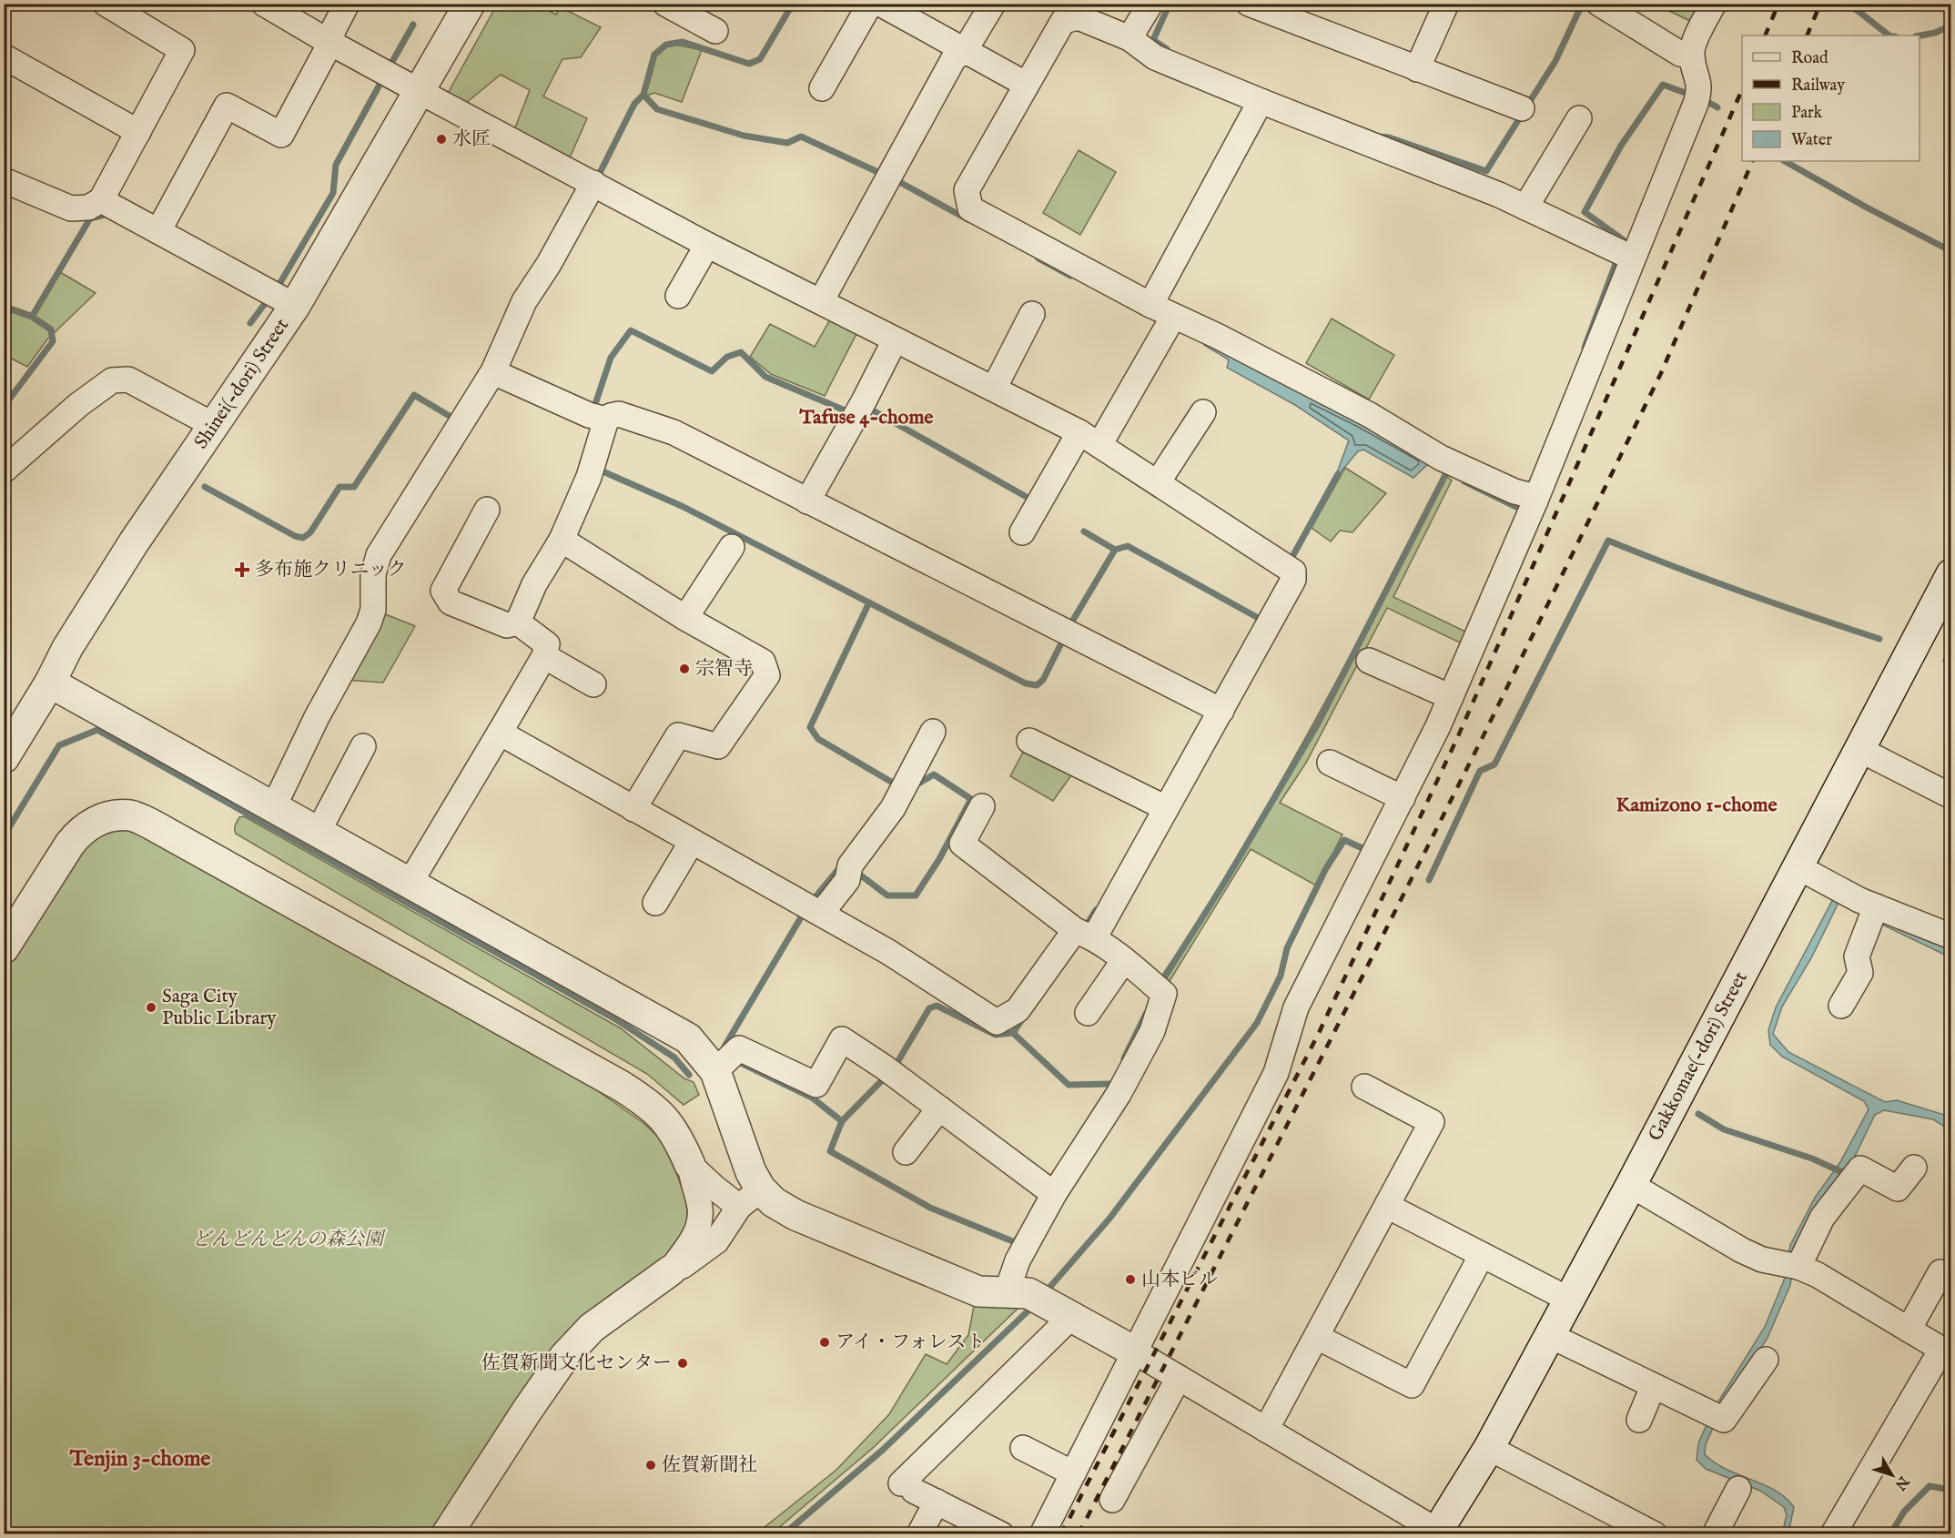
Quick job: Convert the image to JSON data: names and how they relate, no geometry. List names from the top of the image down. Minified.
{"streets":{"street":["Shinei(-dori) Street","Gakkomae(-dori) Street"]},"districts":["Tafuse 4-chome","Kamizono 1-chome","Tenjin 3-chome"],"parks":["どんどんどんの森公園"],"places":{"other":["水匠","宗智寺","Saga City Public Library","山本ビル","アイ・フォレスト","佐賀新聞文化センター","佐賀新聞社"],"health":["多布施クリニック"]},"legend":["Road","Railway","Park","Water"],"north":"bottom right"}
